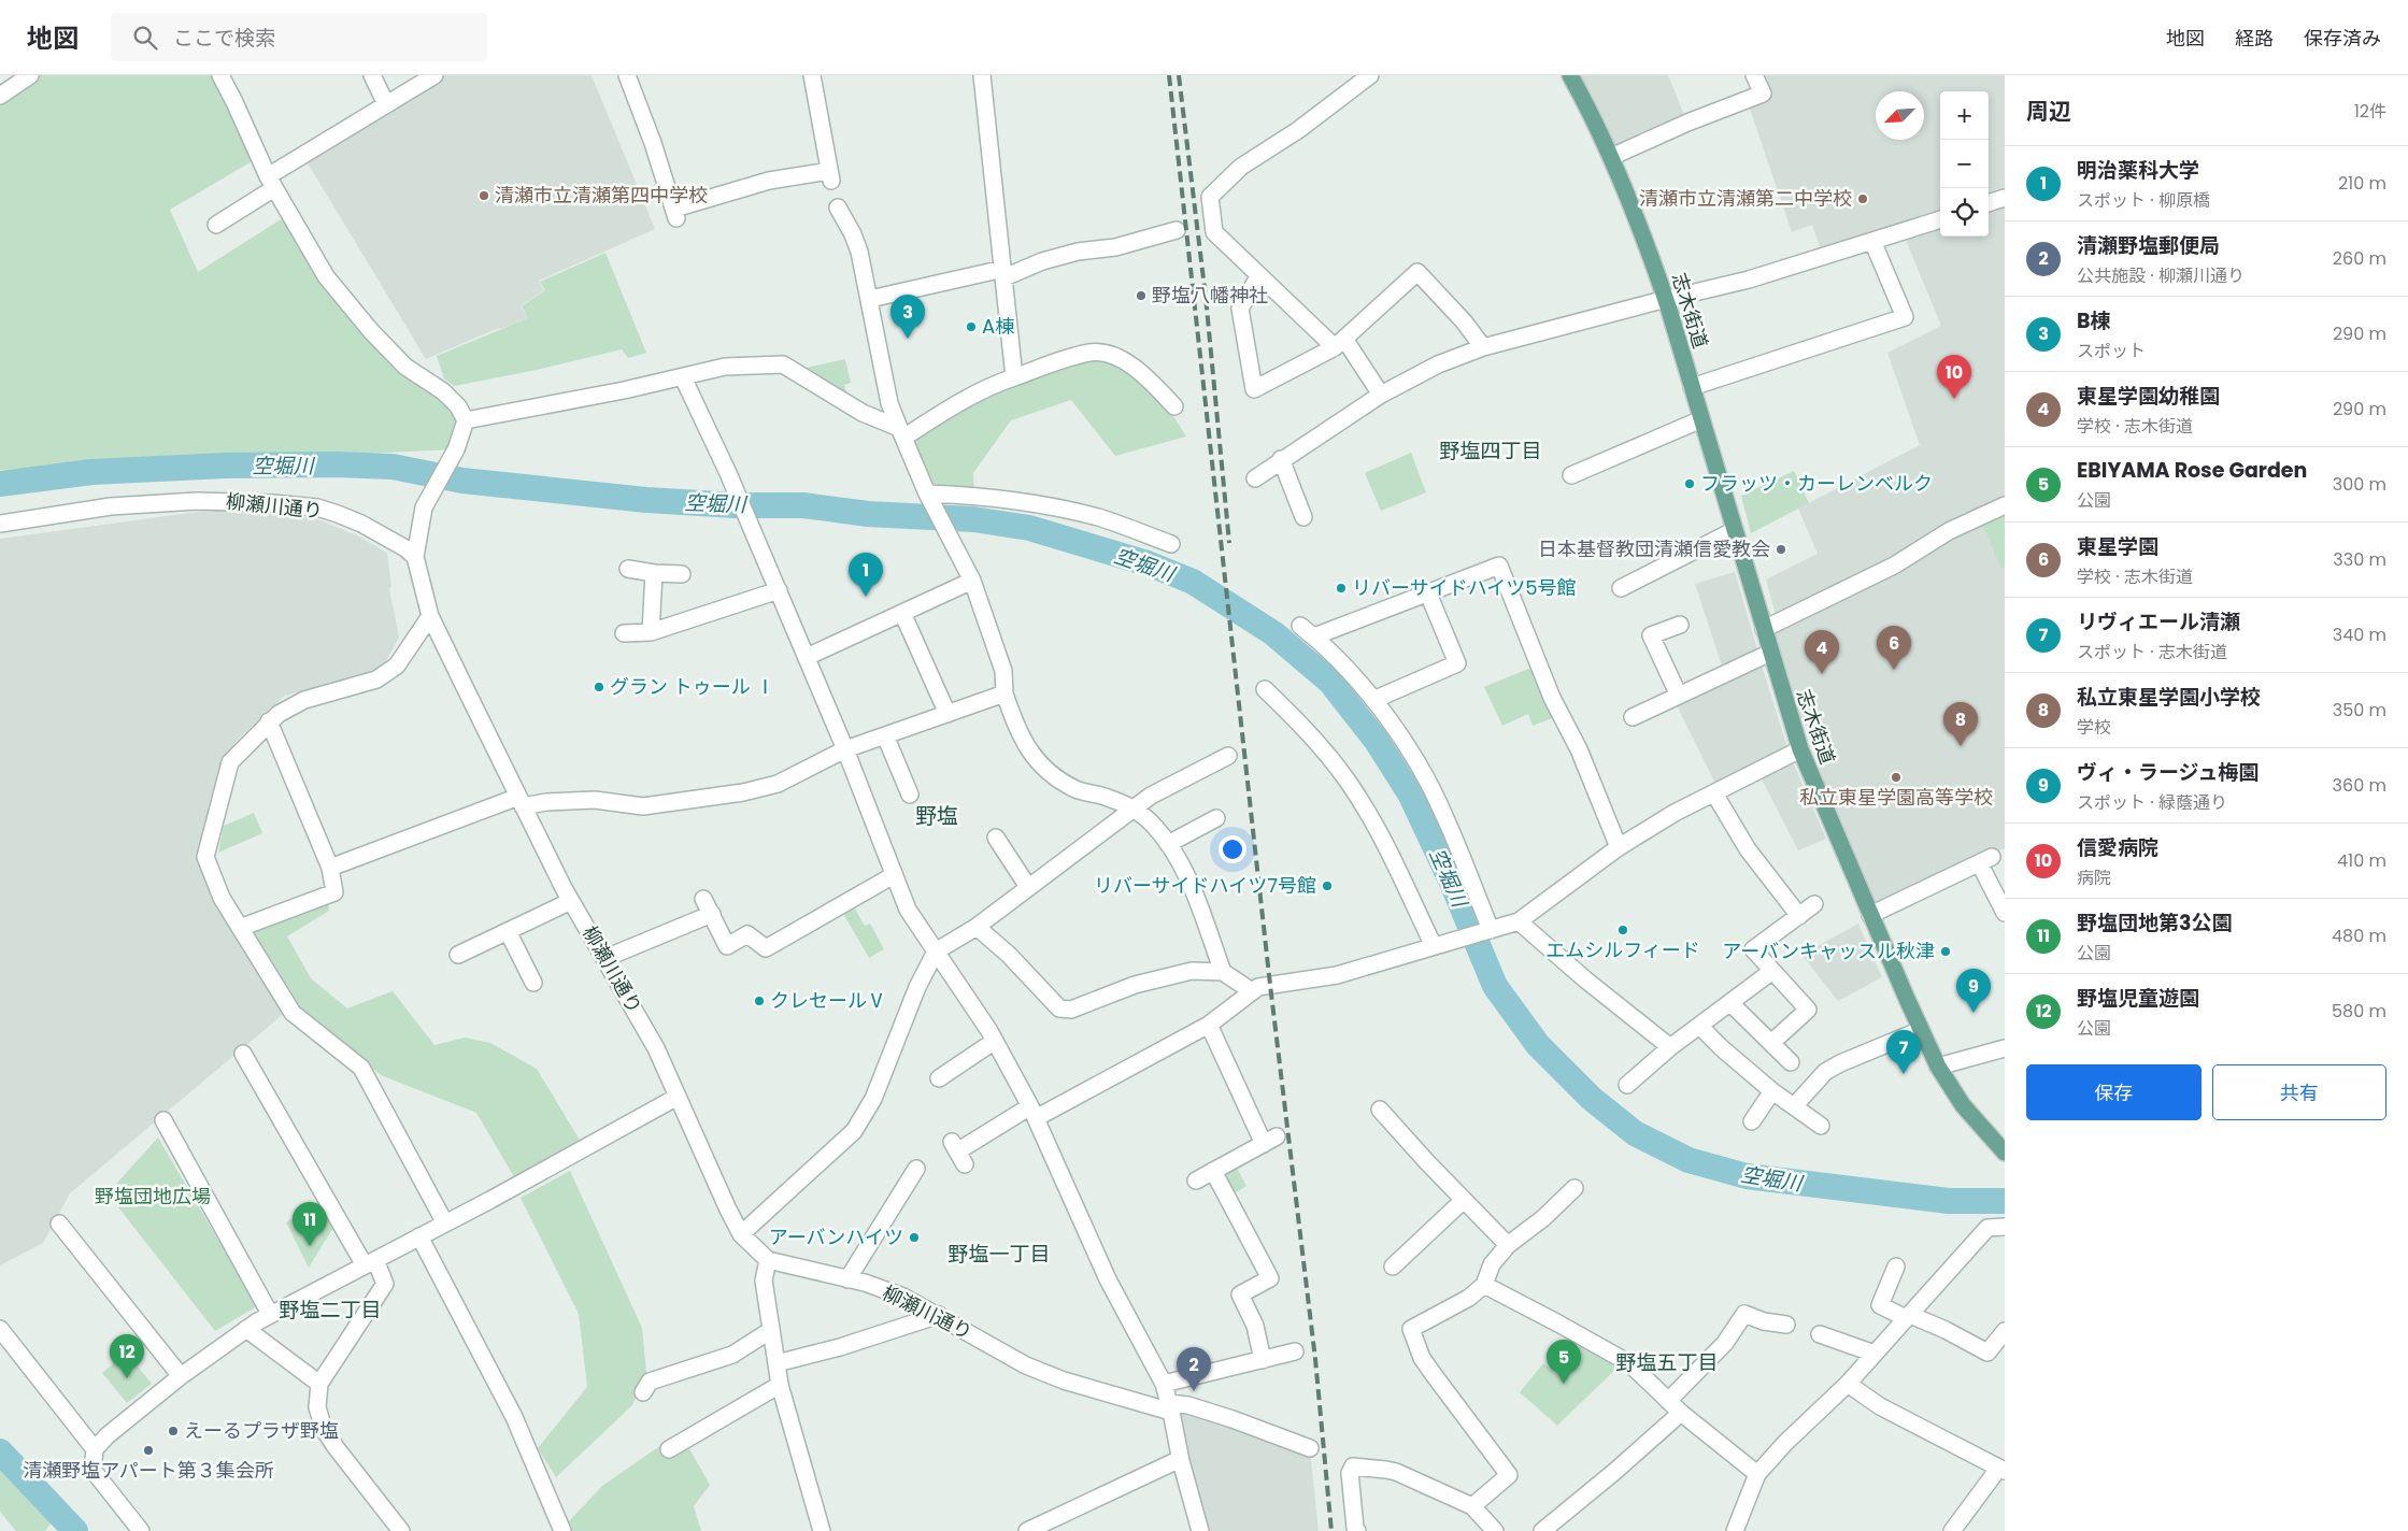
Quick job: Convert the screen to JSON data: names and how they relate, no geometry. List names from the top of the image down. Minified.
{"streets":{"main road":["志木街道"],"street":["柳瀬川通り"]},"districts":["野塩四丁目","野塩","野塩一丁目","野塩二丁目","野塩五丁目"],"water":["空堀川"],"parks":["野塩団地広場"],"places":["清瀬市立清瀬第四中学校","清瀬市立清瀬第二中学校","野塩八幡神社","A棟","フラッツ・カーレンベルク","日本基督教団清瀬信愛教会","リバーサイドハイツ5号館","グラン トゥール Ⅰ","私立東星学園高等学校","リバーサイドハイツ7号館","エムシルフィード","アーバンキャッスル秋津","クレセールⅤ","アーバンハイツ","えーるプラザ野塩","清瀬野塩アパート第３集会所"],"north":"bottom left","page":{"header":"地図","search":"ここで検索","nav":["地図","経路","保存済み"],"heading":["周辺","12件"],"map_buttons":["+","−"],"list":[{"mark":"1","name":"明治薬科大学","note":"スポット · 柳原橋","value":"210 m"},{"mark":"2","name":"清瀬野塩郵便局","note":"公共施設 · 柳瀬川通り","value":"260 m"},{"mark":"3","name":"B棟","note":"スポット","value":"290 m"},{"mark":"4","name":"東星学園幼稚園","note":"学校 · 志木街道","value":"290 m"},{"mark":"5","name":"EBIYAMA Rose Garden","note":"公園","value":"300 m"},{"mark":"6","name":"東星学園","note":"学校 · 志木街道","value":"330 m"},{"mark":"7","name":"リヴィエール清瀬","note":"スポット · 志木街道","value":"340 m"},{"mark":"8","name":"私立東星学園小学校","note":"学校","value":"350 m"},{"mark":"9","name":"ヴィ・ラージュ梅園","note":"スポット · 緑蔭通り","value":"360 m"},{"mark":"10","name":"信愛病院","note":"病院","value":"410 m"},{"mark":"11","name":"野塩団地第3公園","note":"公園","value":"480 m"},{"mark":"12","name":"野塩児童遊園","note":"公園","value":"580 m"}],"pins":["3","10","1","6","4","8","9","7","11","12","5","2"],"buttons":["保存","共有"]}}
